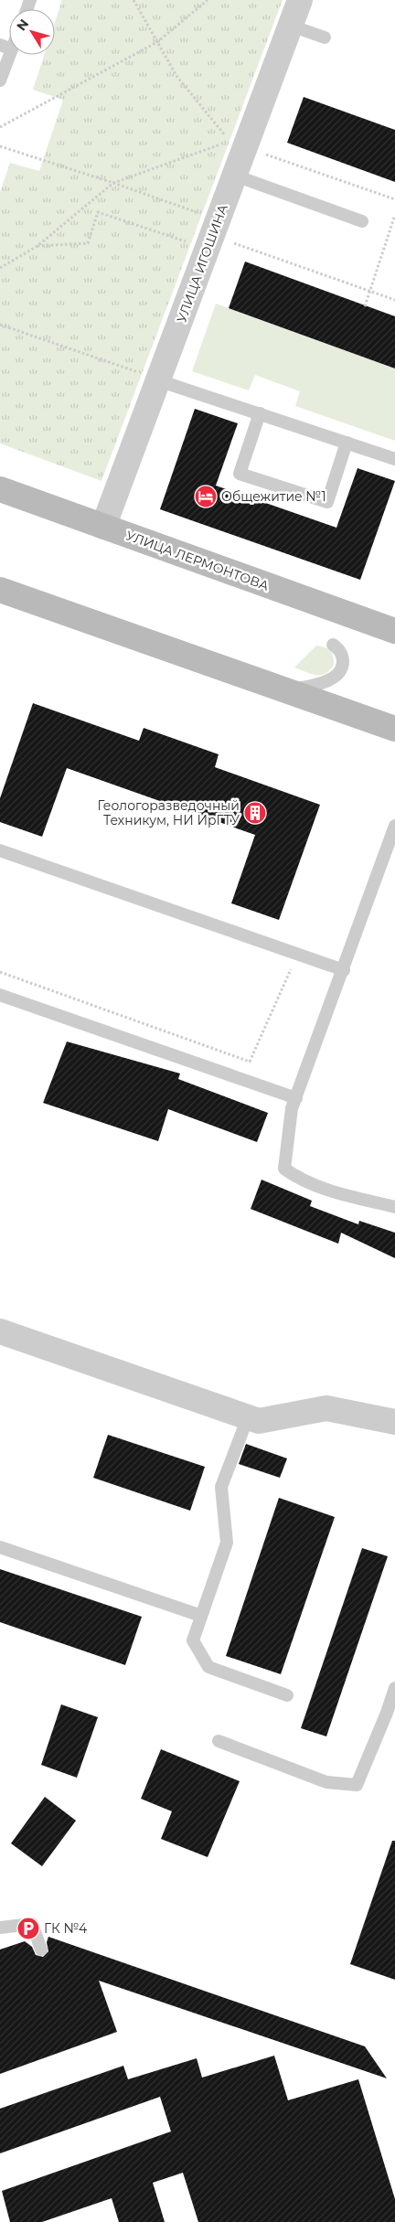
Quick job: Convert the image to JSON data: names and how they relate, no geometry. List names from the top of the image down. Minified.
{"streets":{"main road":["УЛИЦА ЛЕРМОНТОВА"],"street":["УЛИЦА ИГОШИНА"]},"crossings":[["УЛИЦА ИГОШИНА","УЛИЦА ЛЕРМОНТОВА"]],"places":{"hotel":["Общежитие №1"],"building":["Геологоразведочный Техникум, НИ ИрГТУ"],"parking":["ГК №4"]},"north":"top left"}
